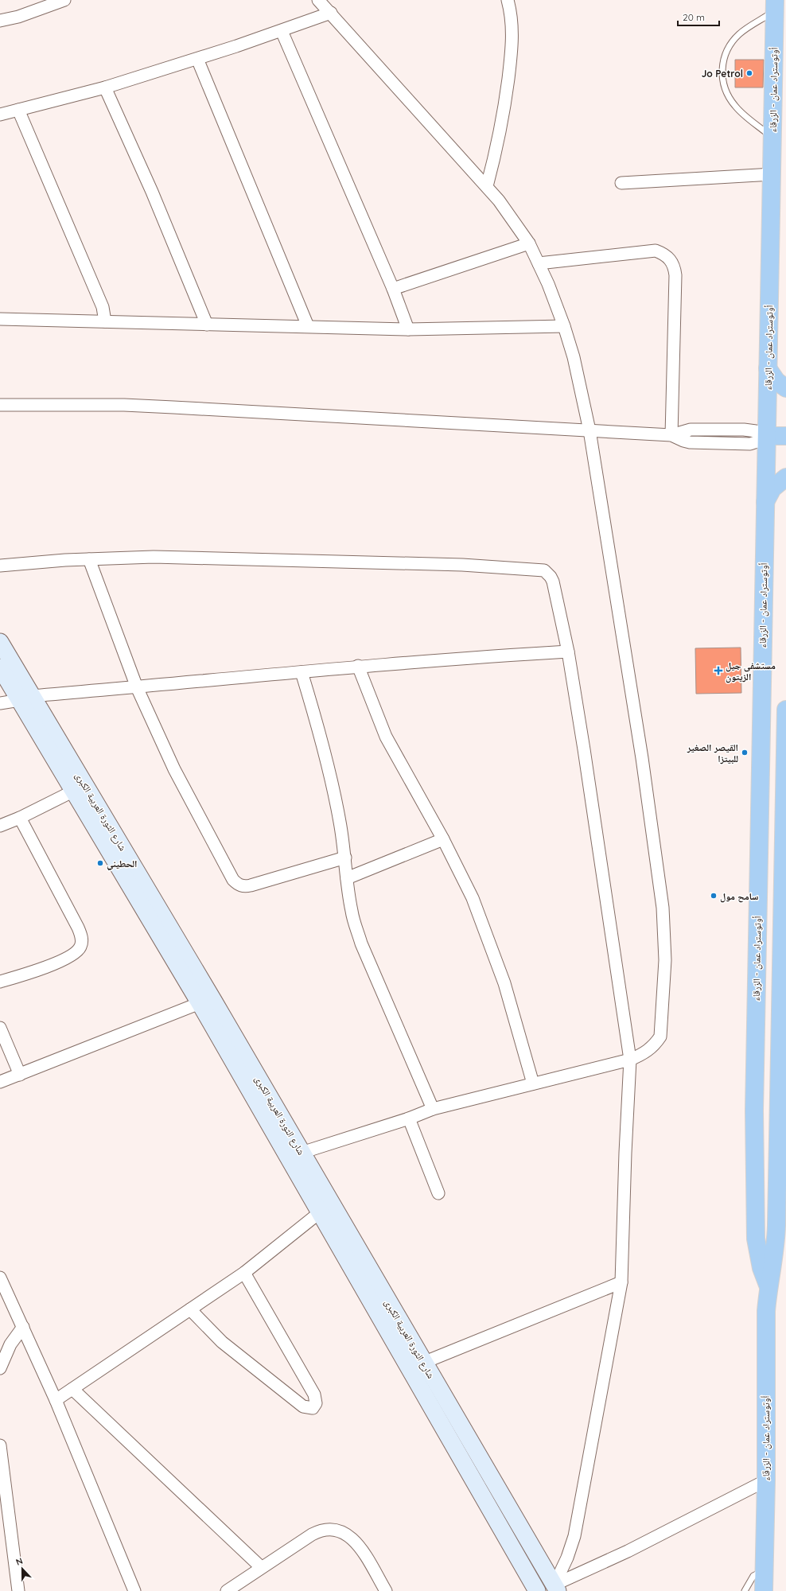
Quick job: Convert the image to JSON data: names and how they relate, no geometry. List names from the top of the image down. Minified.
{"streets":{"highway":["أوتوستراد عمان - الزرقاء"],"main road":["شارع الثورة العربية الكبرى"]},"places":{"other":["Jo Petrol","القيصر الصغير للبيتزا","الحطيني","سامح مول"],"health":["مستشفى جيل الزيتون"]},"scale_bar":"20 m","north":"top"}
